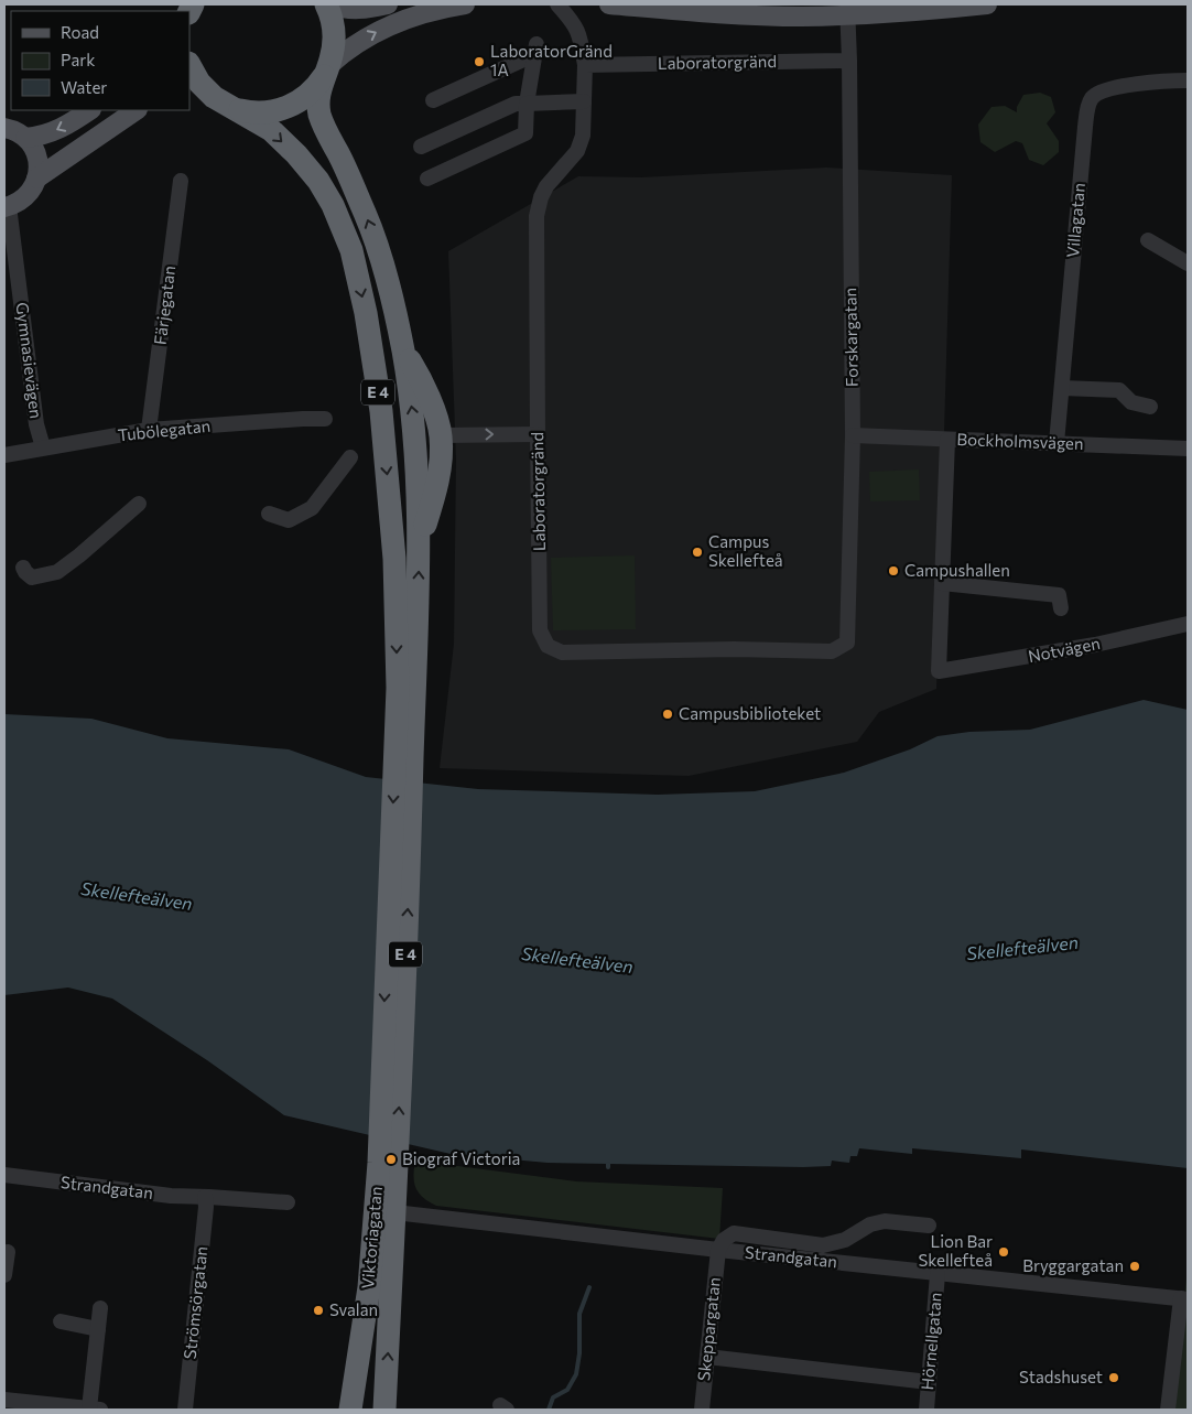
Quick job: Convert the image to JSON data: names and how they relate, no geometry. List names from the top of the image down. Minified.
{"streets":{"highway":["E 4","Viktoriagatan"],"street":["Laboratorgränd","Villagatan","Färjegatan","Forskargatan","Gymnasievägen","Tubölegatan","Bockholmsvägen","Notvägen","Strandgatan","Strömsörgatan","Skeppargatan","Hörnellgatan"]},"crossings":[["Laboratorgränd","Forskargatan"],["Villagatan","Bockholmsvägen"],["Färjegatan","Tubölegatan"],["Forskargatan","Bockholmsvägen"],["Gymnasievägen","Tubölegatan"],["E 4","Viktoriagatan"],["Strandgatan","Viktoriagatan"],["Strandgatan","Strömsörgatan"],["Strandgatan","Skeppargatan"],["Strandgatan","Hörnellgatan"]],"water":["Skellefteälven"],"places":["LaboratorGränd 1A","Campus Skellefteå","Campushallen","Campusbiblioteket","Biograf Victoria","Lion Bar Skellefteå","Bryggargatan","Svalan","Stadshuset"],"legend":["Road","Park","Water"]}
